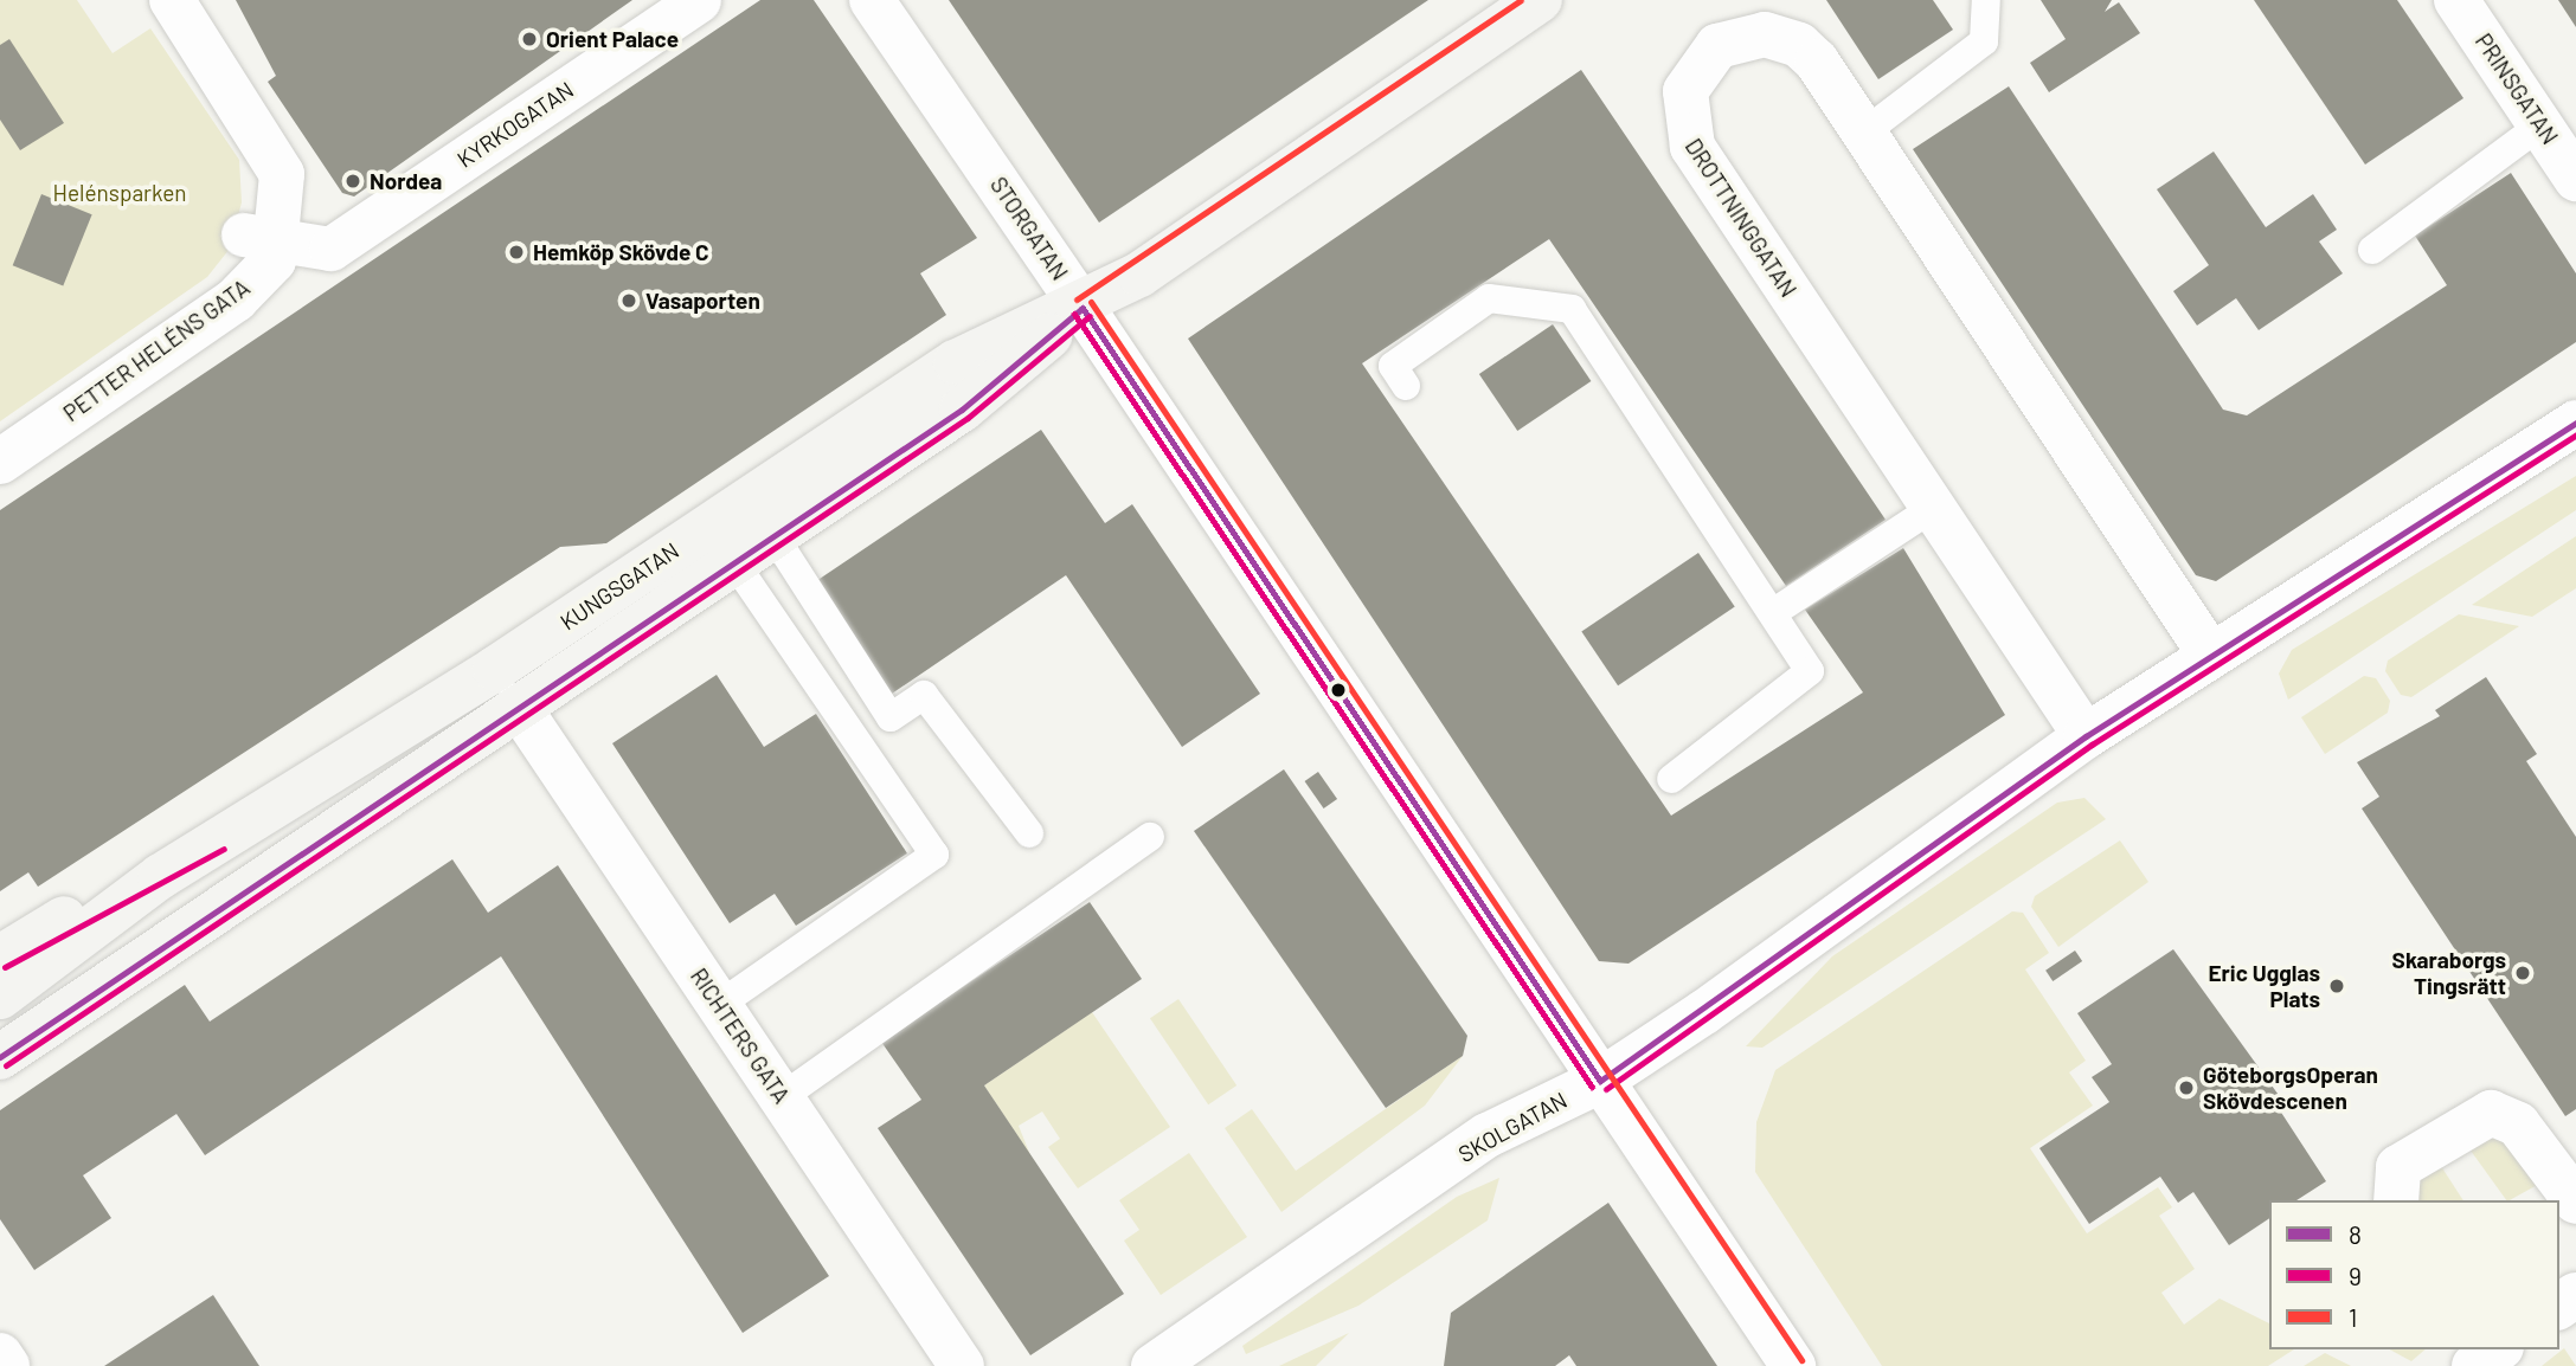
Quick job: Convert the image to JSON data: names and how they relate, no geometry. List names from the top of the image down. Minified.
{"streets":{"main road":["KUNGSGATAN"],"street":["PRINSGATAN","KYRKOGATAN","DROTTNINGGATAN","STORGATAN","PETTER HELÉNS GATA","RICHTERS GATA","SKOLGATAN"]},"crossings":[["KYRKOGATAN","PETTER HELÉNS GATA"],["DROTTNINGGATAN","SKOLGATAN"],["STORGATAN","KUNGSGATAN"],["STORGATAN","SKOLGATAN"],["KUNGSGATAN","RICHTERS GATA"]],"parks":["Helénsparken"],"places":["Orient Palace","Nordea","Hemköp Skövde C","Vasaporten","Skaraborgs Tingsrätt","Eric Ugglas Plats","GöteborgsOperan Skövdescenen"],"lines":["transit line 1","transit line 8","transit line 9"],"legend":["8","9","1"]}
